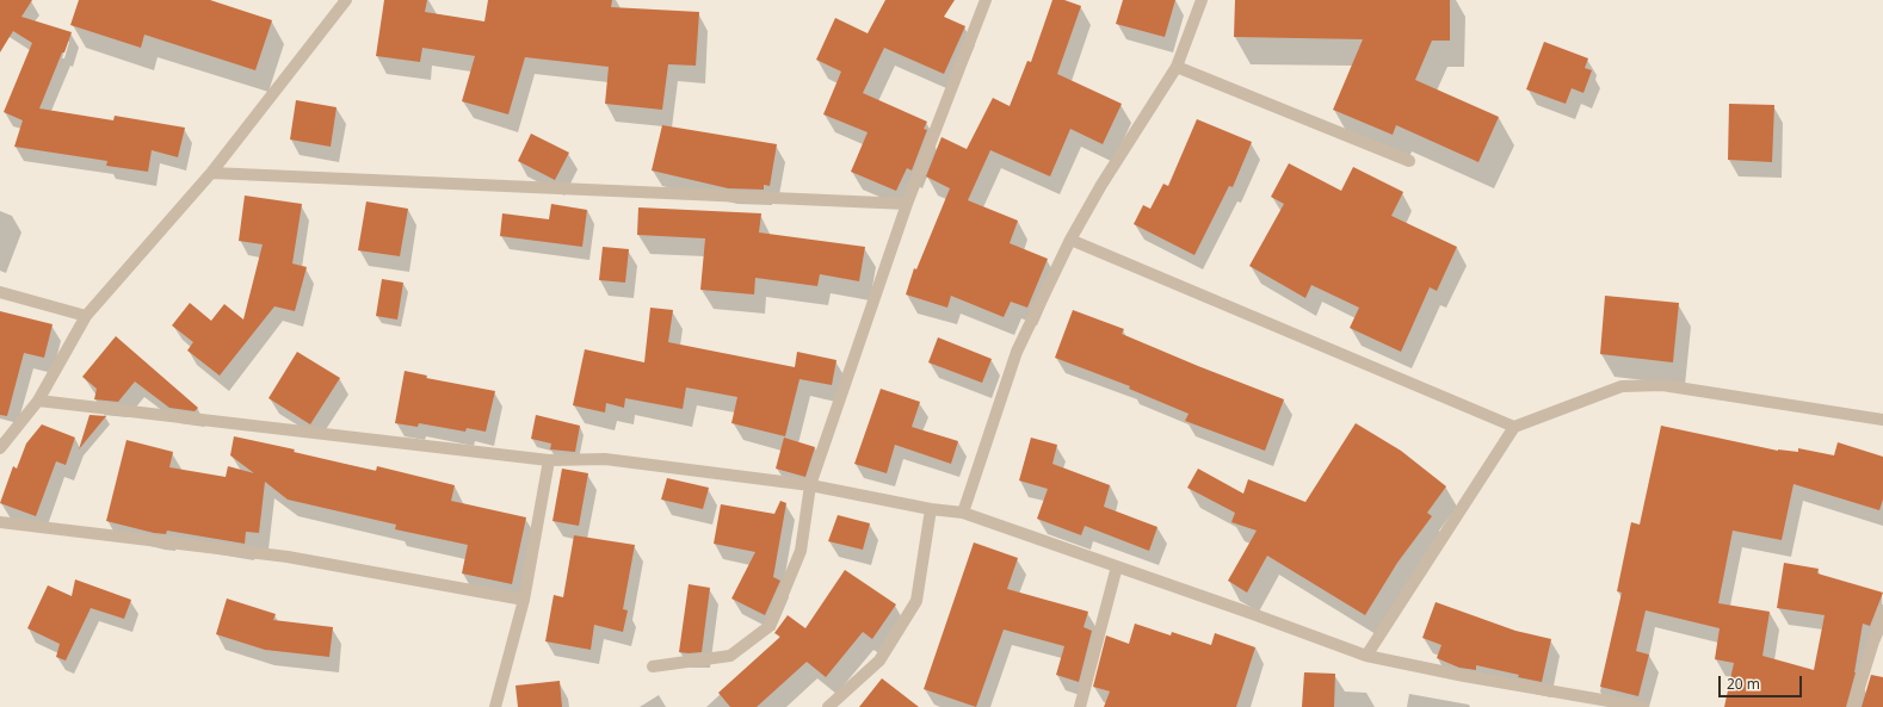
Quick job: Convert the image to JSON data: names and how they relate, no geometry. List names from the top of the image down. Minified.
{"scale_bar":"20 m"}
